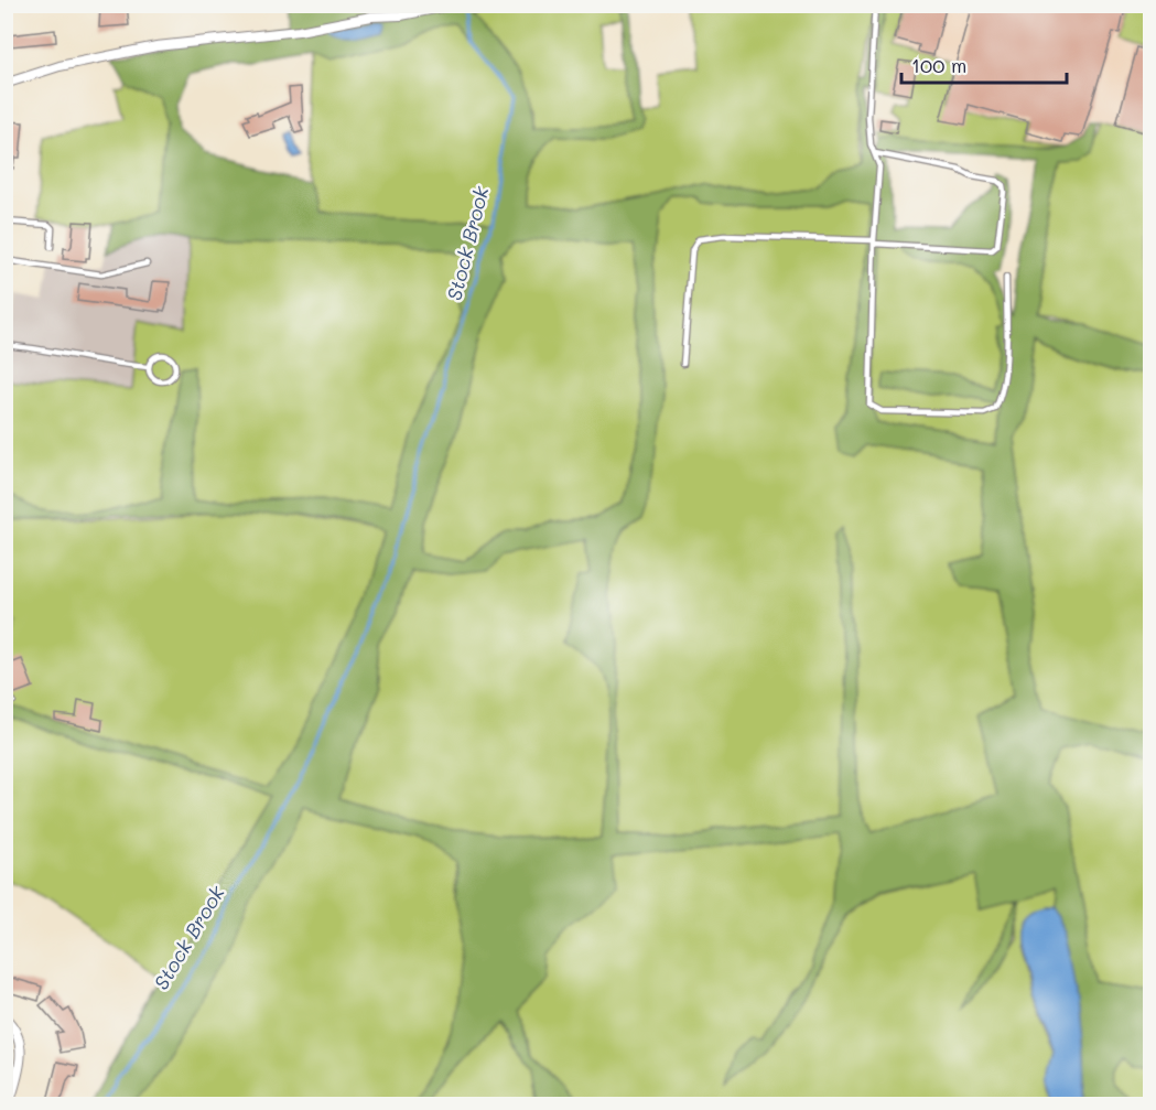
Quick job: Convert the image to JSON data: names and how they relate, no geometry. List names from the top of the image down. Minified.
{"water":["Stock Brook"],"scale_bar":"100 m"}
